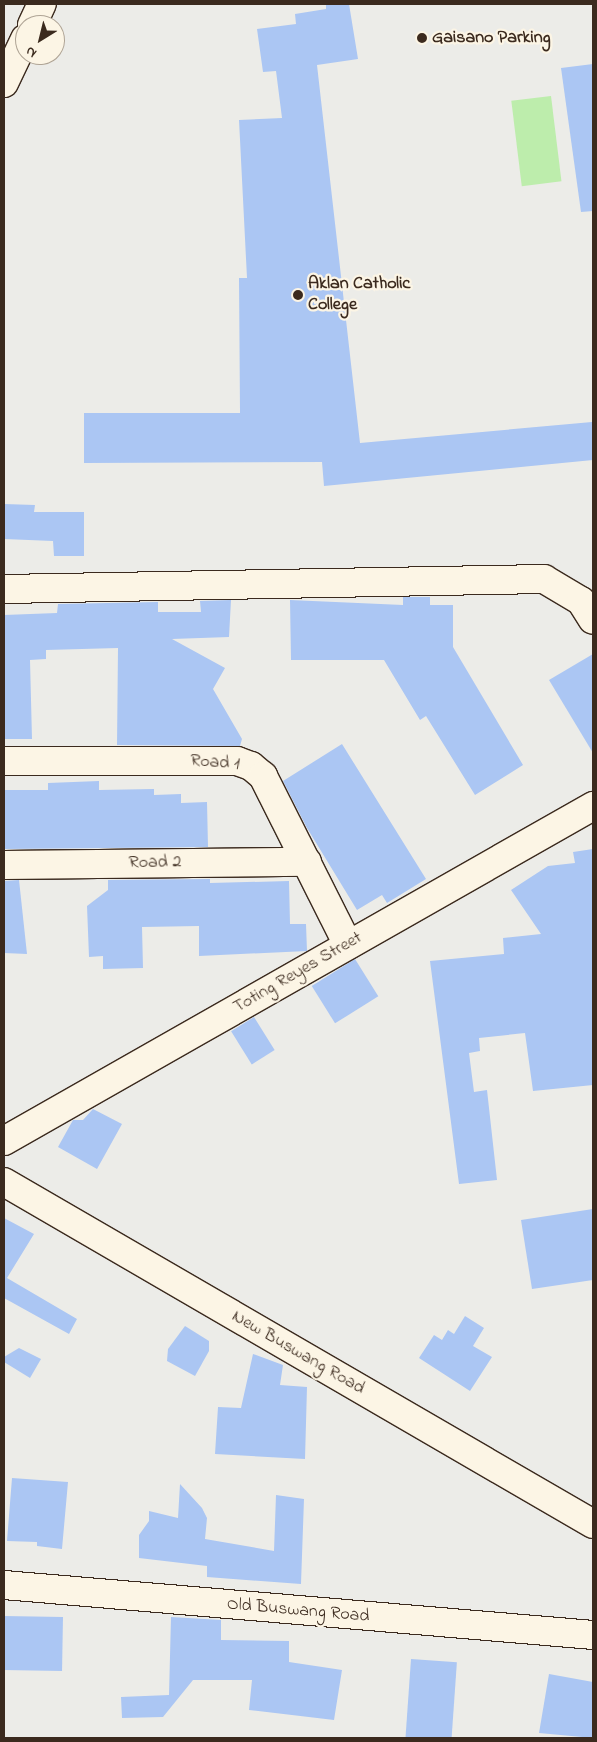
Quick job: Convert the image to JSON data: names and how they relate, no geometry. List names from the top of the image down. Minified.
{"streets":{"street":["Road 1","Road 2","Toting Reyes Street","New Buswang Road","Old Buswang Road"]},"crossings":[["Road 1","Road 2"],["Road 1","Toting Reyes Street"]],"places":["Gaisano Parking","Aklan Catholic College"],"north":"bottom left"}
